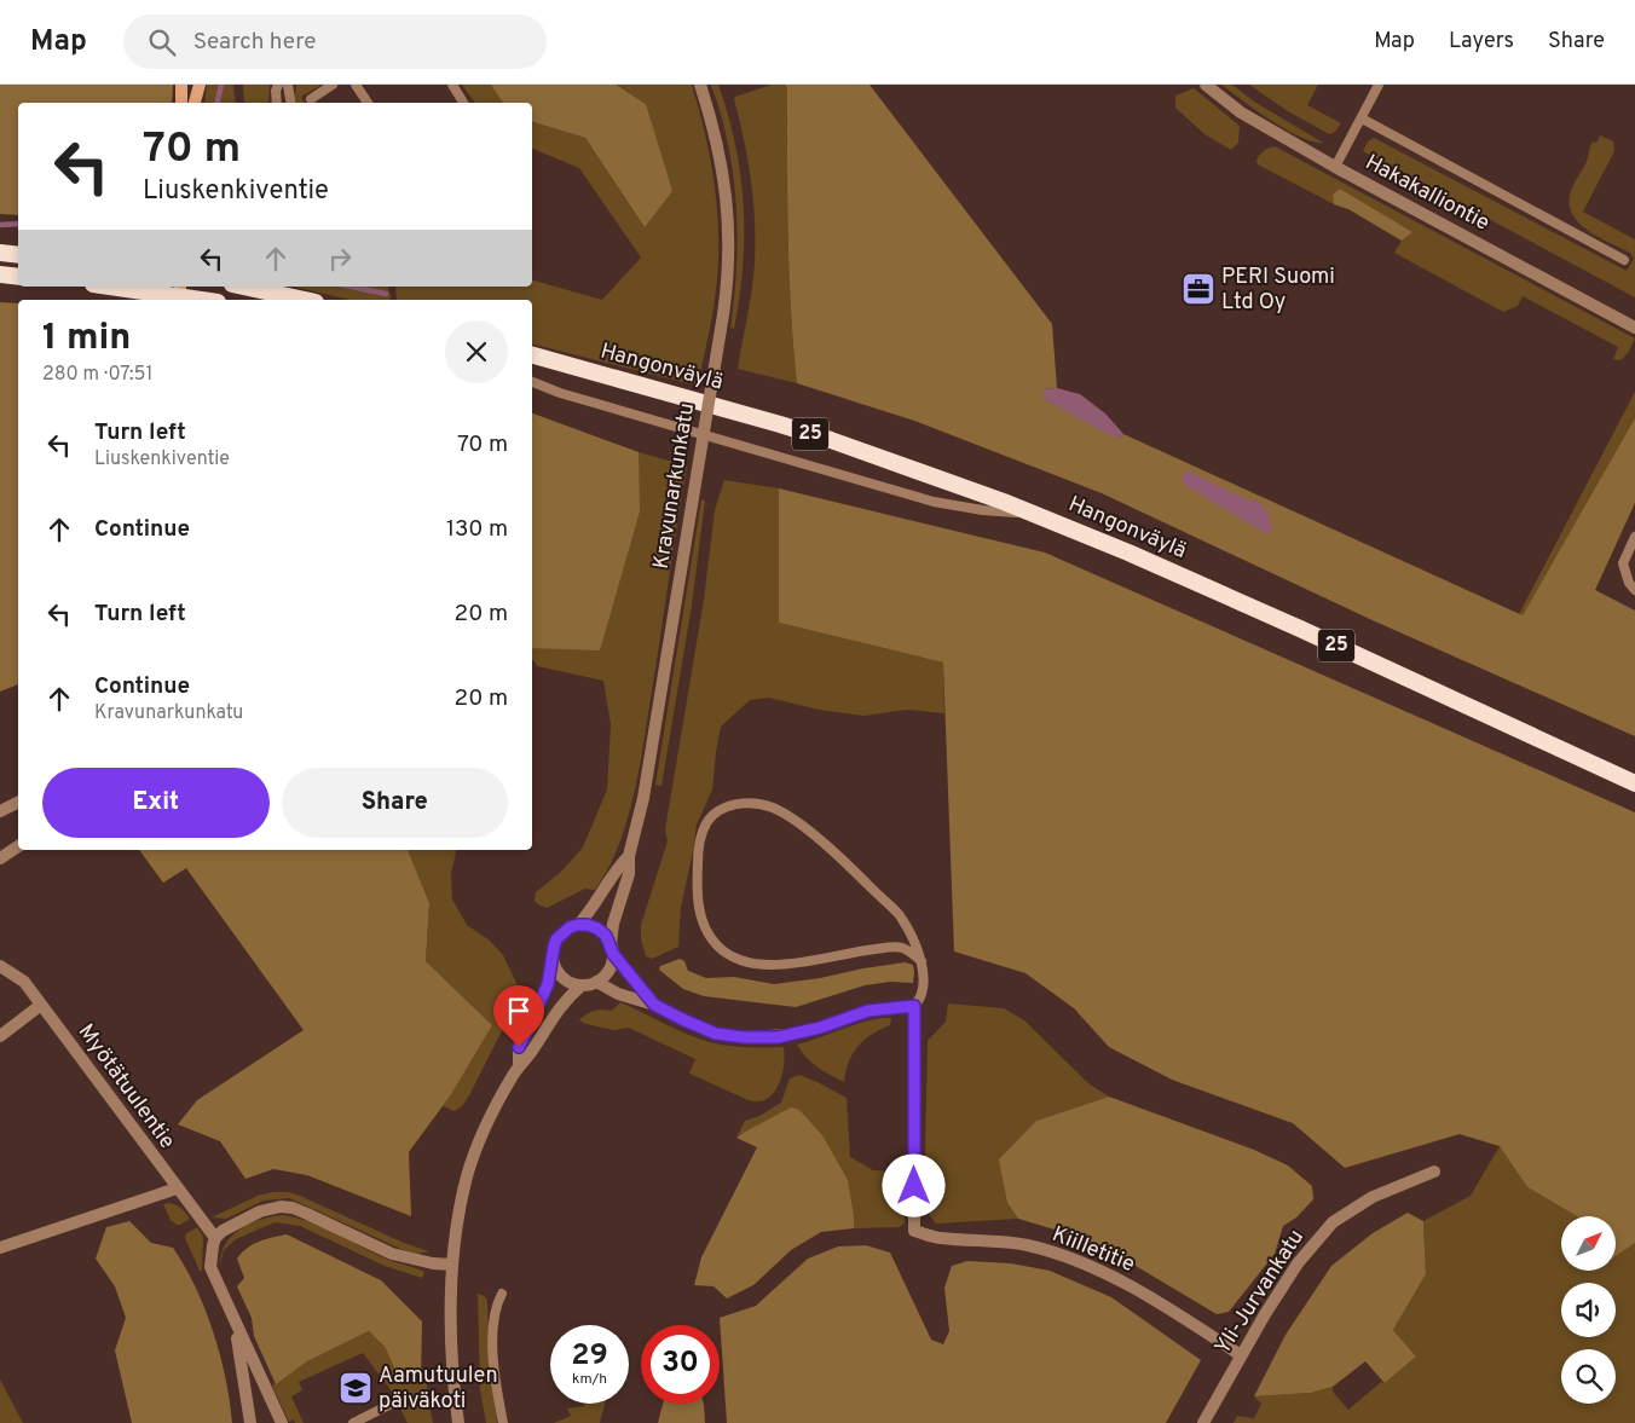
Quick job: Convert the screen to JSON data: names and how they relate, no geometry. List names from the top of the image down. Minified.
{"streets":{"highway":["Hangonväylä","25"],"street":["Hakakalliontie","Kravunarkunkatu","Myötätuulentie","Kiilletitie","Yli-Jurvankatu"]},"crossings":[["Kiilletitie","Yli-Jurvankatu"]],"places":{"office":["PERI Suomi Ltd Oy"],"school or university":["Aamutuulen päiväkoti"]},"north":"top right","page":{"header":"Map","search":"Search here","nav":["Map","Layers","Share"],"turn":["70 m","Liuskenkiventie"],"heading":["1 min","280 m · 07:51"],"list":[{"name":"Turn left","note":"Liuskenkiventie","value":"70 m"},{"name":"Continue","value":"130 m"},{"name":"Turn left","value":"20 m"},{"name":"Continue","note":"Kravunarkunkatu","value":"20 m"}],"buttons":["Exit","Share"],"speed":"29 km/h","limit":"30"}}
